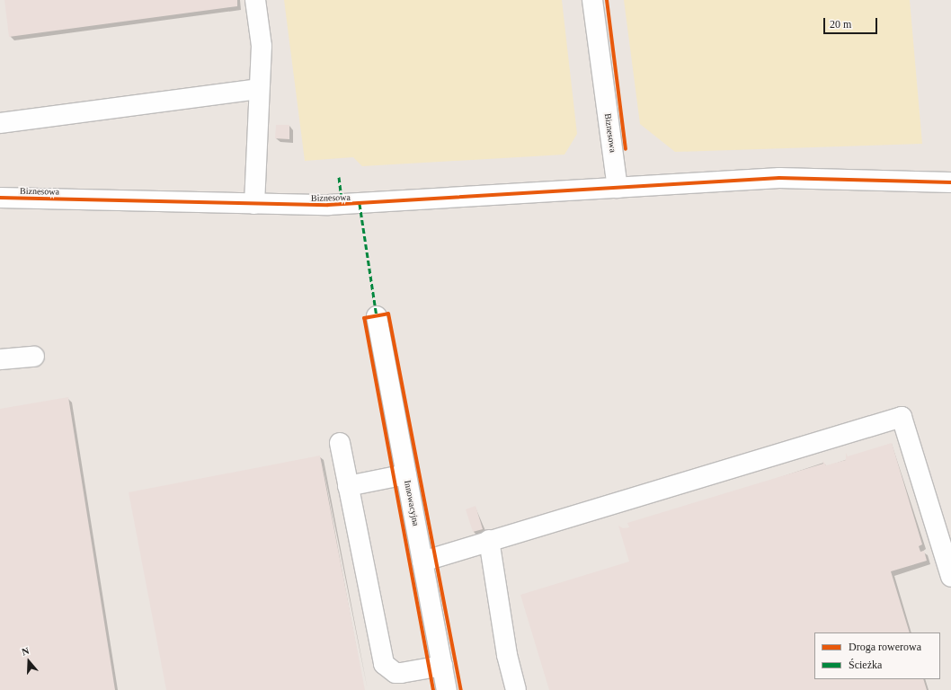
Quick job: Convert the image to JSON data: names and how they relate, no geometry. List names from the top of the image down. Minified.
{"streets":{"street":["Biznesowa","Innowacyjna"]},"legend":["Droga rowerowa","Ścieżka"],"scale_bar":"20 m","north":"top"}
